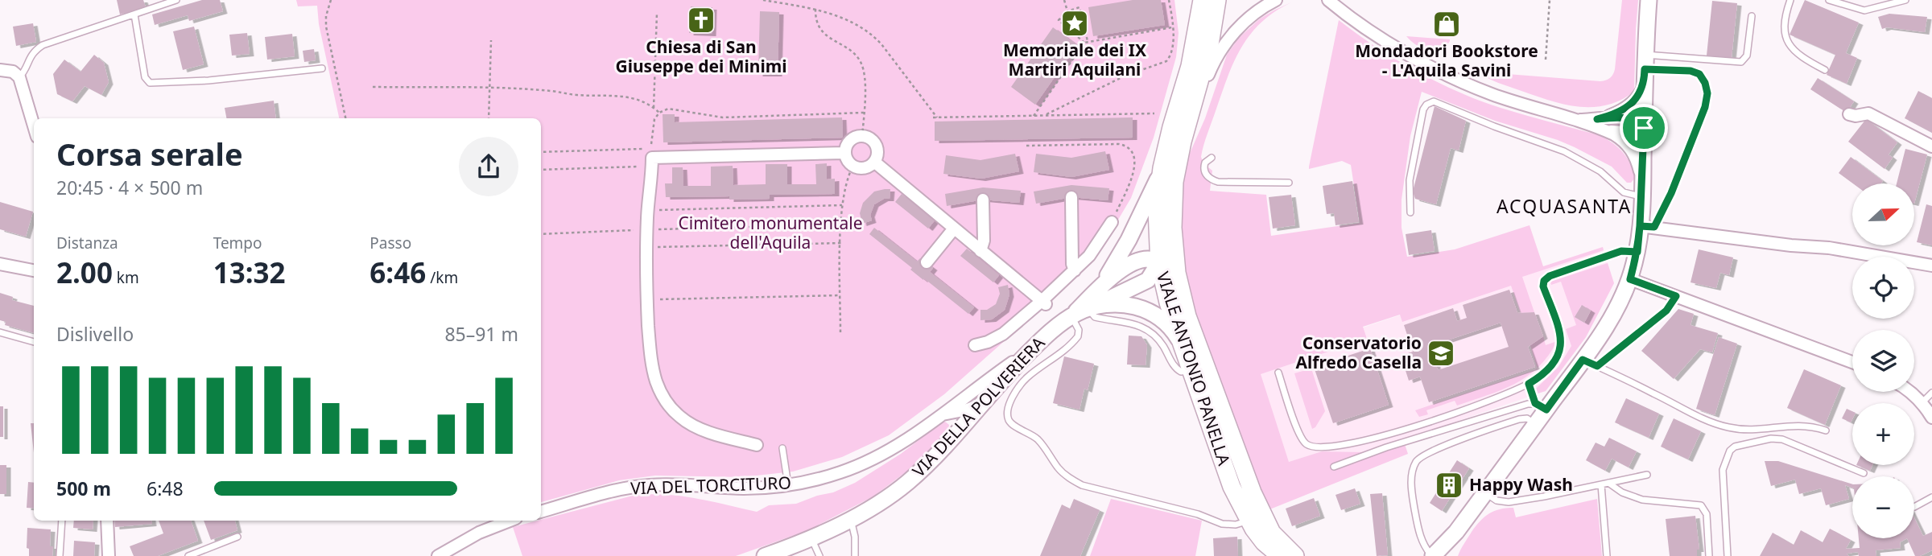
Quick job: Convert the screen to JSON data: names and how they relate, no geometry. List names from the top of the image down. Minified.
{"streets":{"main road":["VIALE ANTONIO PANELLA","VIA DELLA POLVERIERA"],"street":["VIA DEL TORCITURO"]},"crossings":[["VIALE ANTONIO PANELLA","VIA DELLA POLVERIERA"],["VIA DELLA POLVERIERA","VIA DEL TORCITURO"]],"districts":["ACQUASANTA"],"parks":["Cimitero monumentale dell'Aquila"],"places":{"church":["Chiesa di San Giuseppe dei Minimi"],"place":["Memoriale dei IX Martiri Aquilani"],"shop":["Mondadori Bookstore - L'Aquila Savini"],"school or university":["Conservatorio Alfredo Casella"],"building":["Happy Wash"]},"north":"right","page":{"heading":["Corsa serale","20:45 · 4 × 500 m"],"map_buttons":["+","−"],"stats":[["Distanza","2.00 km"],["Tempo","13:32"],["Passo","6:46 /km"]],"chart":["Dislivello","85–91 m"],"list":[{"name":"500 m","note":"6:48"}]}}
